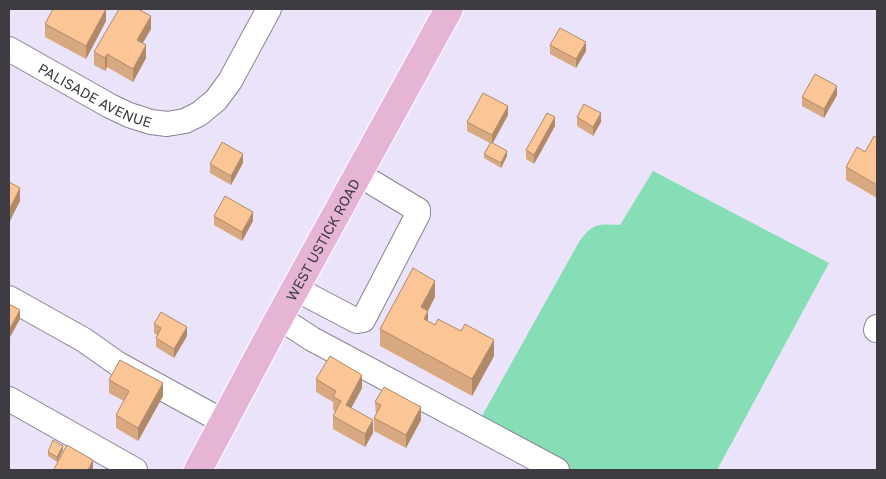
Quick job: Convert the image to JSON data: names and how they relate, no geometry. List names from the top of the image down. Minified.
{"streets":{"main road":["WEST USTICK ROAD"],"street":["PALISADE AVENUE"]}}
